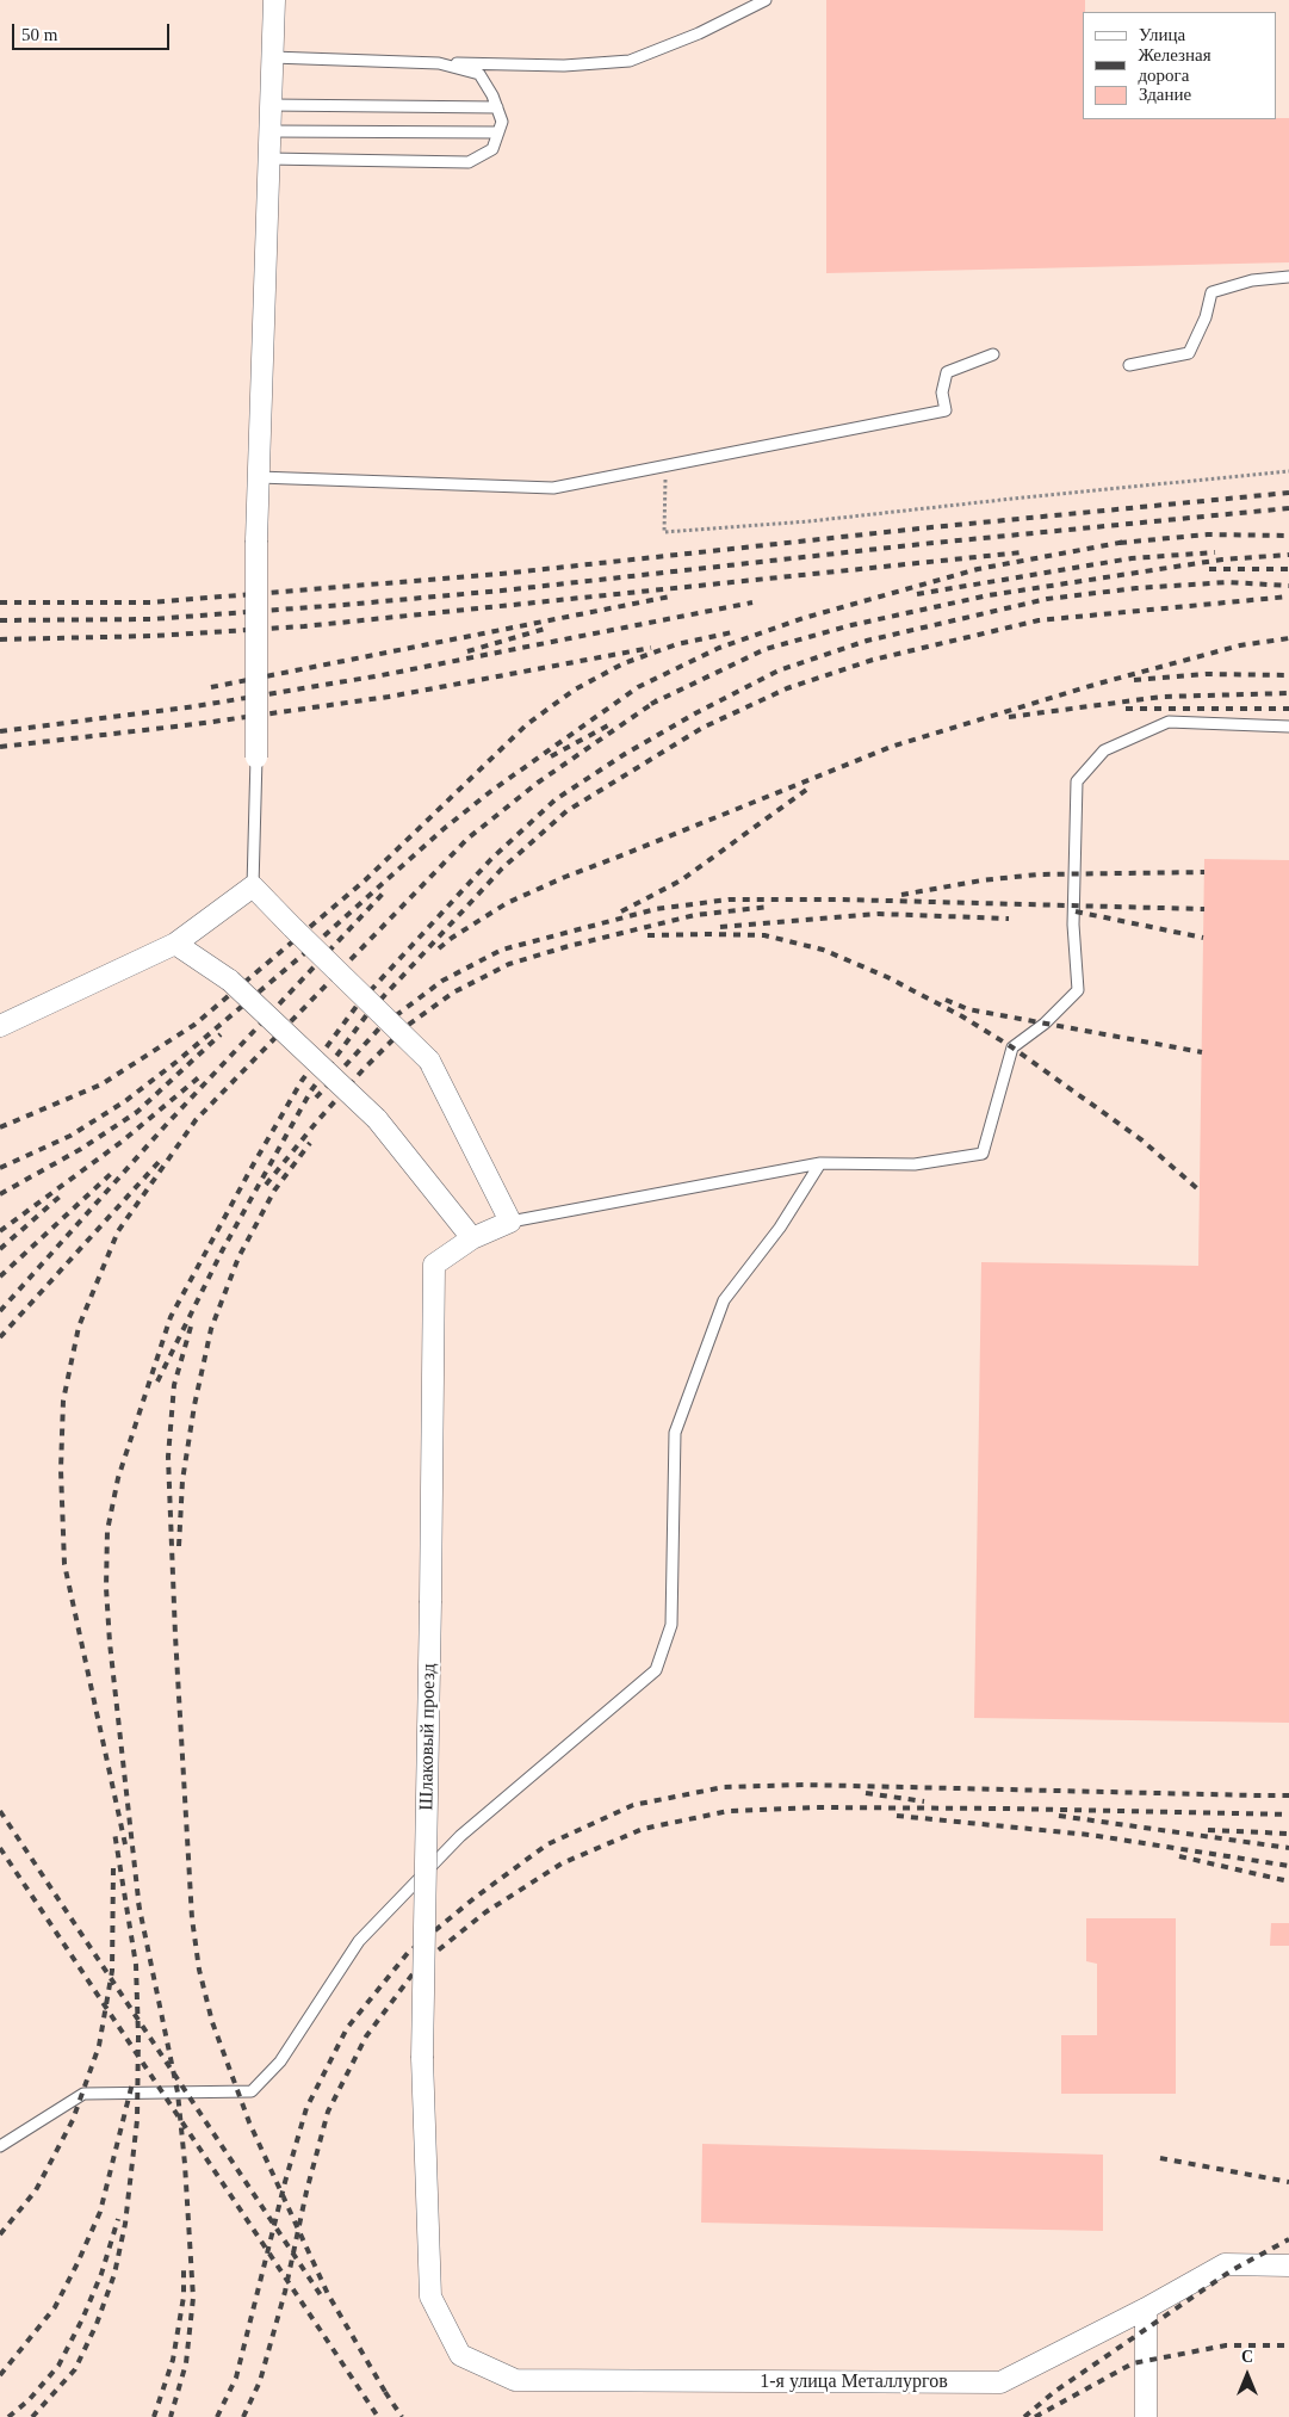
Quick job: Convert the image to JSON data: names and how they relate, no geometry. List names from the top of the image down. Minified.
{"streets":{"street":["Шлаковый проезд","1-я улица Металлургов"]},"crossings":[["Шлаковый проезд","1-я улица Металлургов"]],"legend":["Улица","Железная дорога","Здание"],"scale_bar":"50 m","north":"top"}
